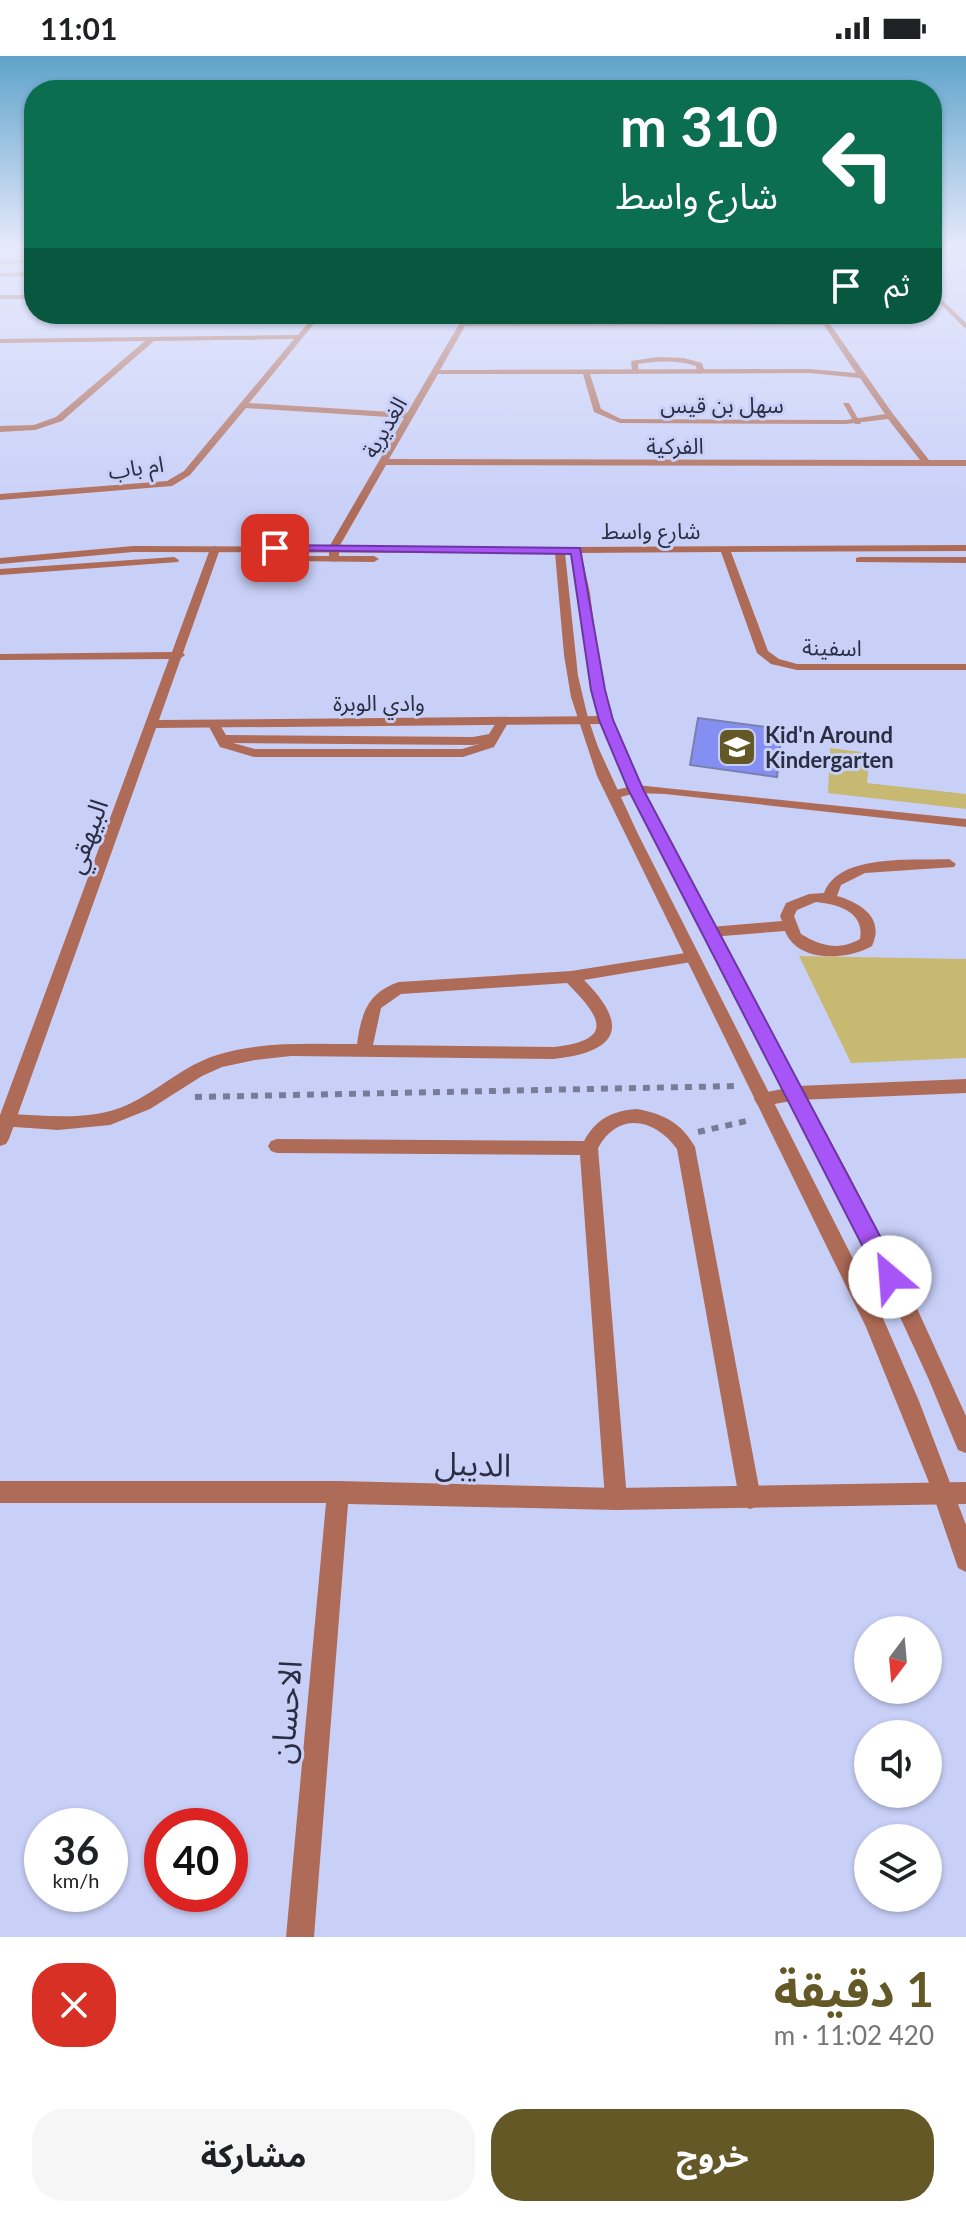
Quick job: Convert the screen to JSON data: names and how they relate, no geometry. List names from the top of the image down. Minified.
{"streets":{"street":["سهل بن قيس","الغديرية","الفركية","ام باب","شارع واسط","اسفينة","وادي الوبرة","البيهقي","الديبل","الاحسان"]},"crossings":[["الغديرية","الفركية"],["الغديرية","شارع واسط"],["شارع واسط","اسفينة"],["شارع واسط","البيهقي"],["وادي الوبرة","البيهقي"],["الديبل","الاحسان"]],"places":{"school or university":["Kid'n Around Kindergarten"]},"north":"bottom","page":{"status":"11:01","turn":["310 m","شارع واسط"],"then":"ثم","speed":"36 km/h","limit":"40","heading":["1 دقيقة","420 m · 11:02"],"buttons":["خروج","مشاركة"]}}
